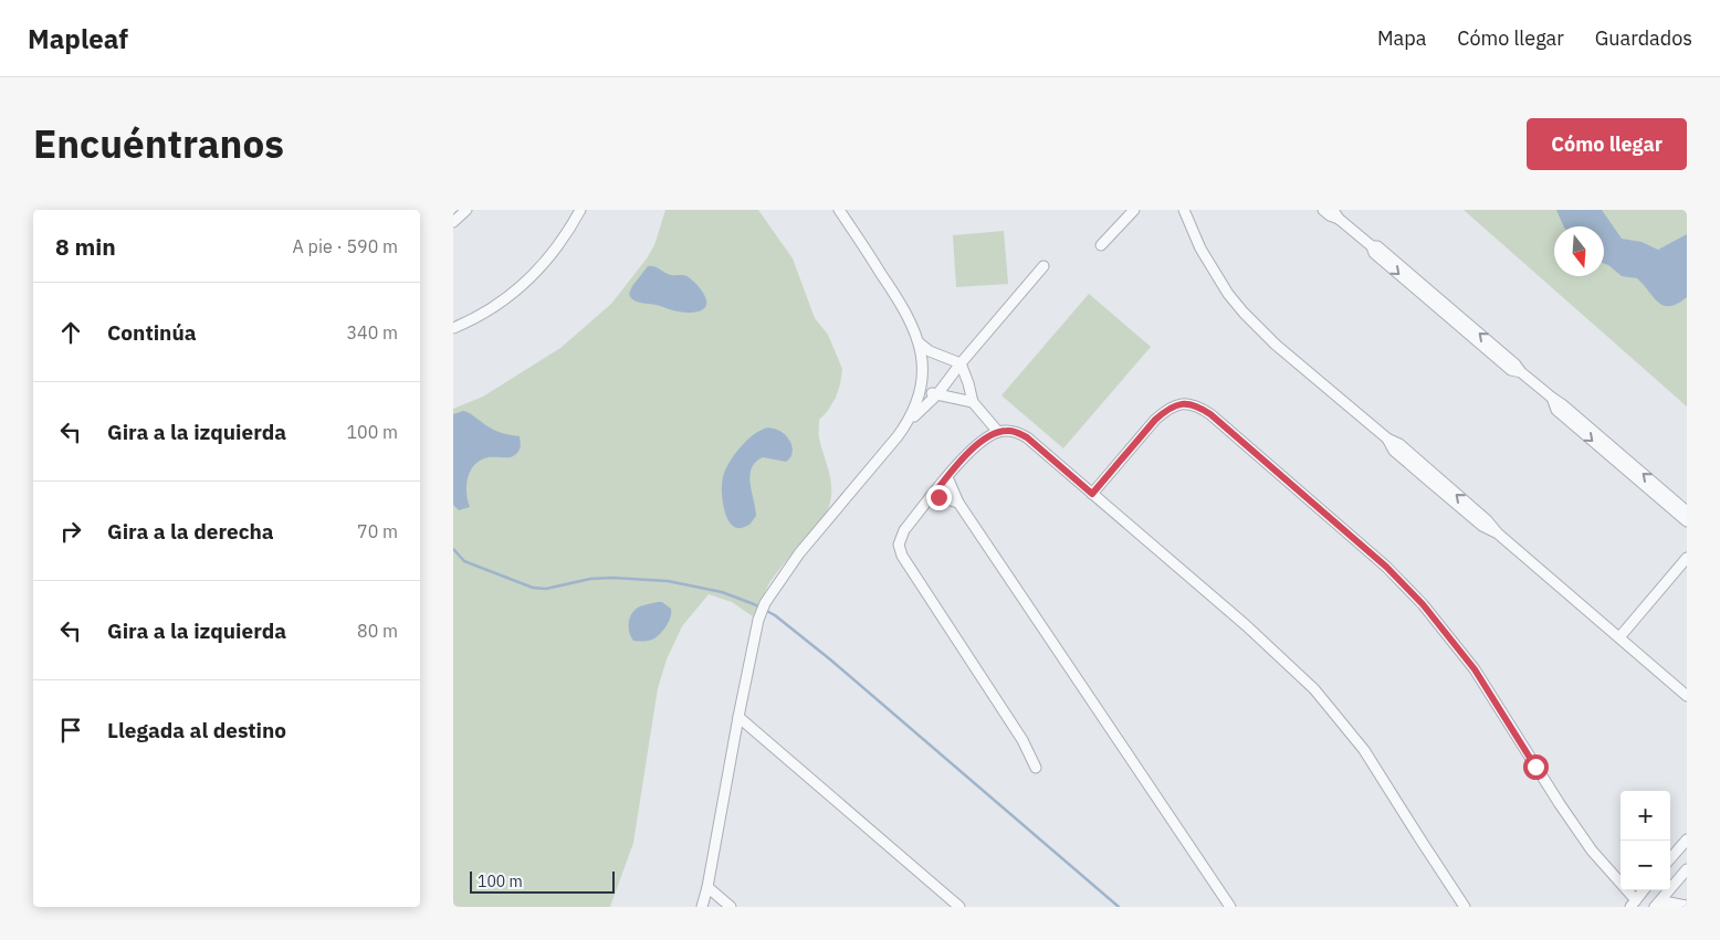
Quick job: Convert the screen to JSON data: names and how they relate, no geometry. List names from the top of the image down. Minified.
{"scale_bar":"100 m","north":"bottom","page":{"header":"Mapleaf","nav":["Mapa","Cómo llegar","Guardados"],"title":"Encuéntranos","buttons":"Cómo llegar","heading":["8 min","A pie · 590 m"],"list":[["Continúa","340 m"],["Gira a la izquierda","100 m"],["Gira a la derecha","70 m"],["Gira a la izquierda","80 m"],"Llegada al destino"],"map_buttons":["+","−"],"scale":"100 m"}}
